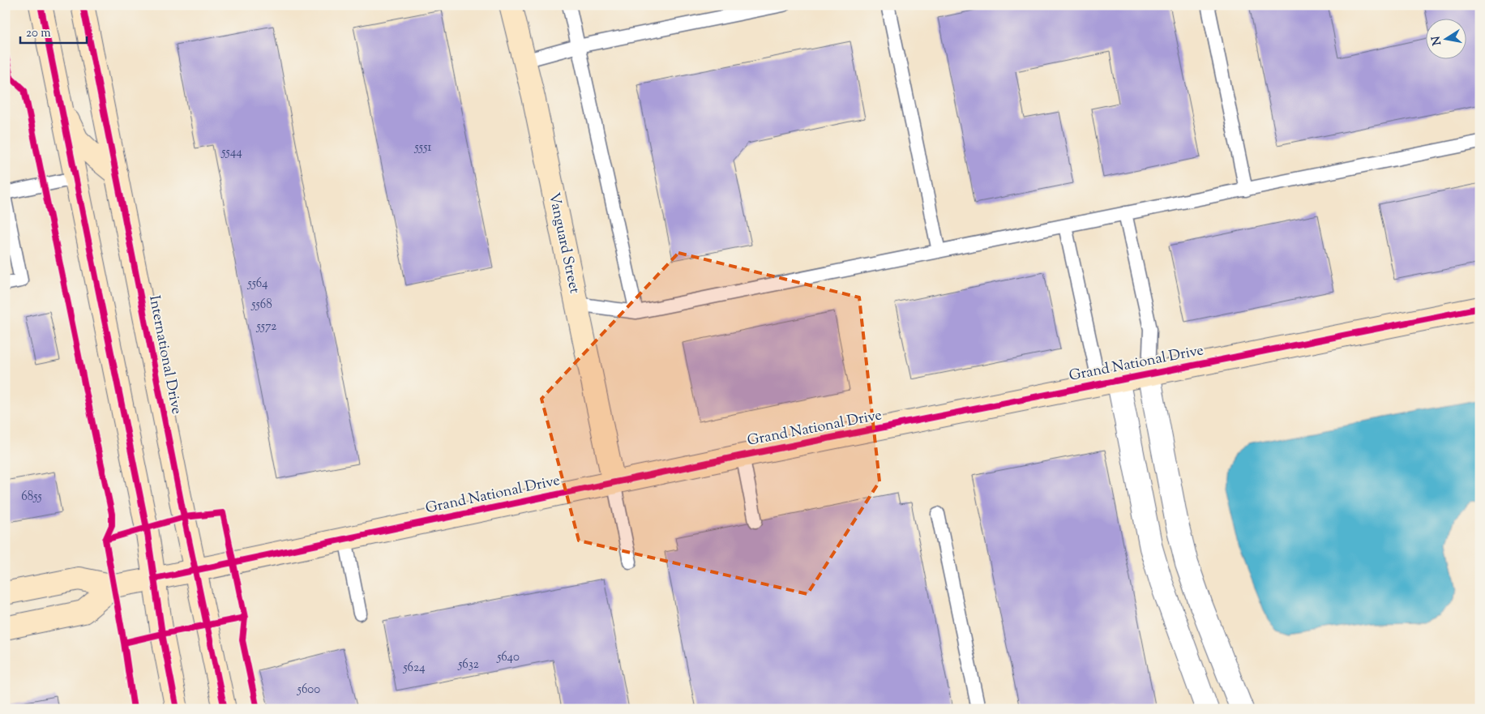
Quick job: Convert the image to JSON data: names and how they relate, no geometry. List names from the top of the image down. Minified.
{"streets":{"street":["Vanguard Street","International Drive","Grand National Drive"]},"crossings":[["Vanguard Street","Grand National Drive"],["International Drive","Grand National Drive"]],"house_numbers":["5551","5544","5564","5568","5572","6855","5640","5632","5624","5600"],"scale_bar":"20 m","north":"left"}
